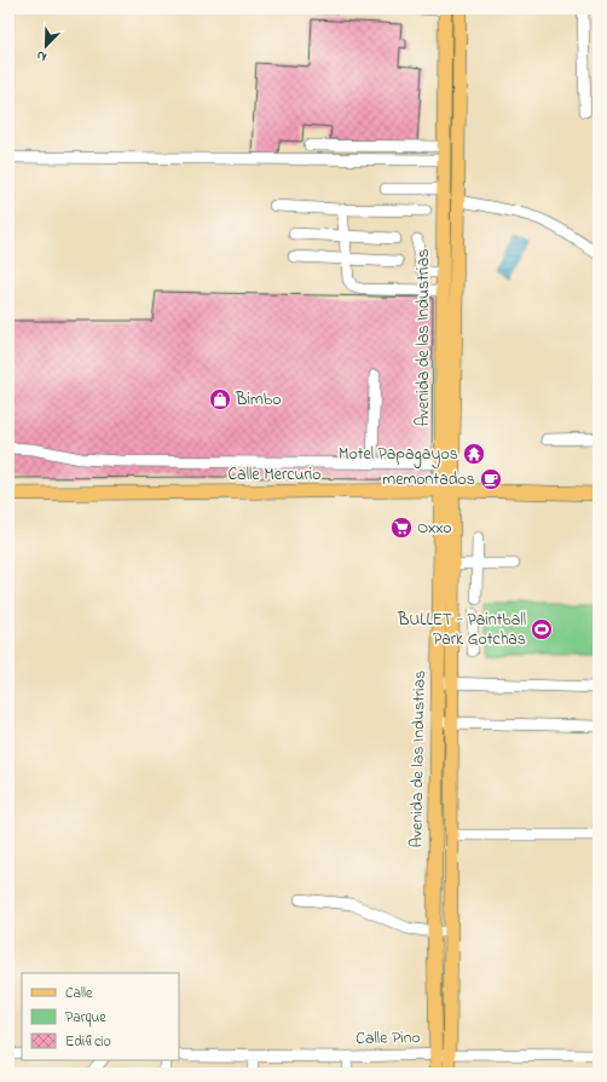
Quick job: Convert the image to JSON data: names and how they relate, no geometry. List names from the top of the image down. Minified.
{"streets":{"main road":["Avenida de las Industrias","Calle Mercurio"],"street":["Calle Pino"]},"crossings":[["Avenida de las Industrias","Calle Mercurio"],["Avenida de las Industrias","Calle Pino"]],"places":{"shop":["Bimbo"],"temple":["Motel Papagayos"],"cafe":["memontados"],"supermarket":["Oxxo"],"sports":["BULLET - Paintball Park Gotchas"]},"legend":["Calle","Parque","Edificio"],"north":"bottom left"}
